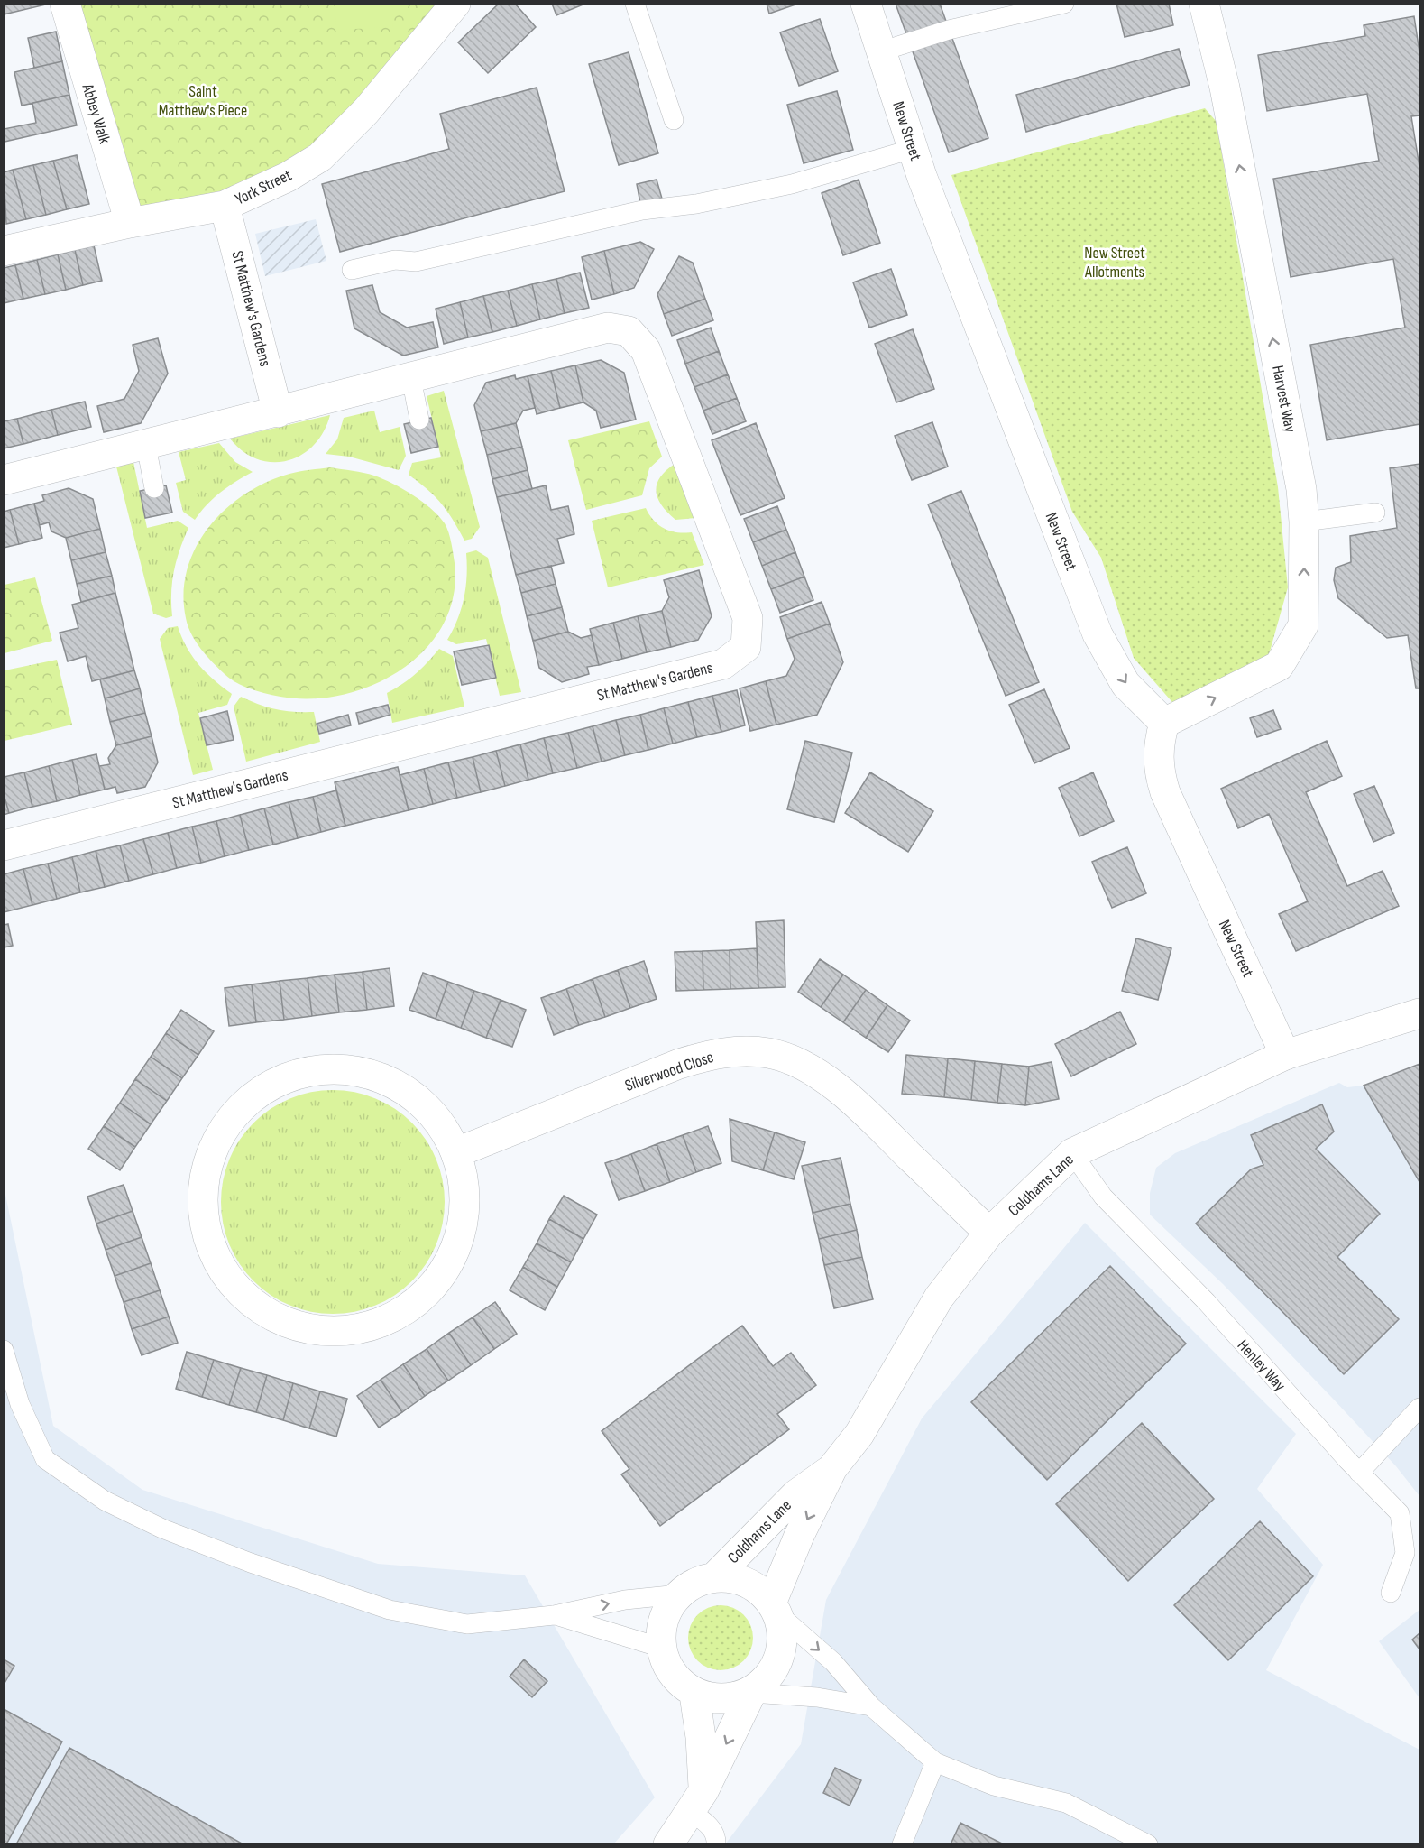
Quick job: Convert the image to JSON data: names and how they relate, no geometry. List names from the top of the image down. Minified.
{"streets":{"street":["Abbey Walk","New Street","York Street","St Matthew's Gardens","Harvest Way","Silverwood Close","Coldhams Lane"],"lane":["Henley Way"]},"crossings":[["Abbey Walk","York Street"],["New Street","Harvest Way"],["New Street","Coldhams Lane"],["York Street","St Matthew's Gardens"],["Silverwood Close","Coldhams Lane"],["Coldhams Lane","Henley Way"]],"one_way":["New Street","Harvest Way"],"parks":["Saint Matthew's Piece","New Street Allotments"]}
